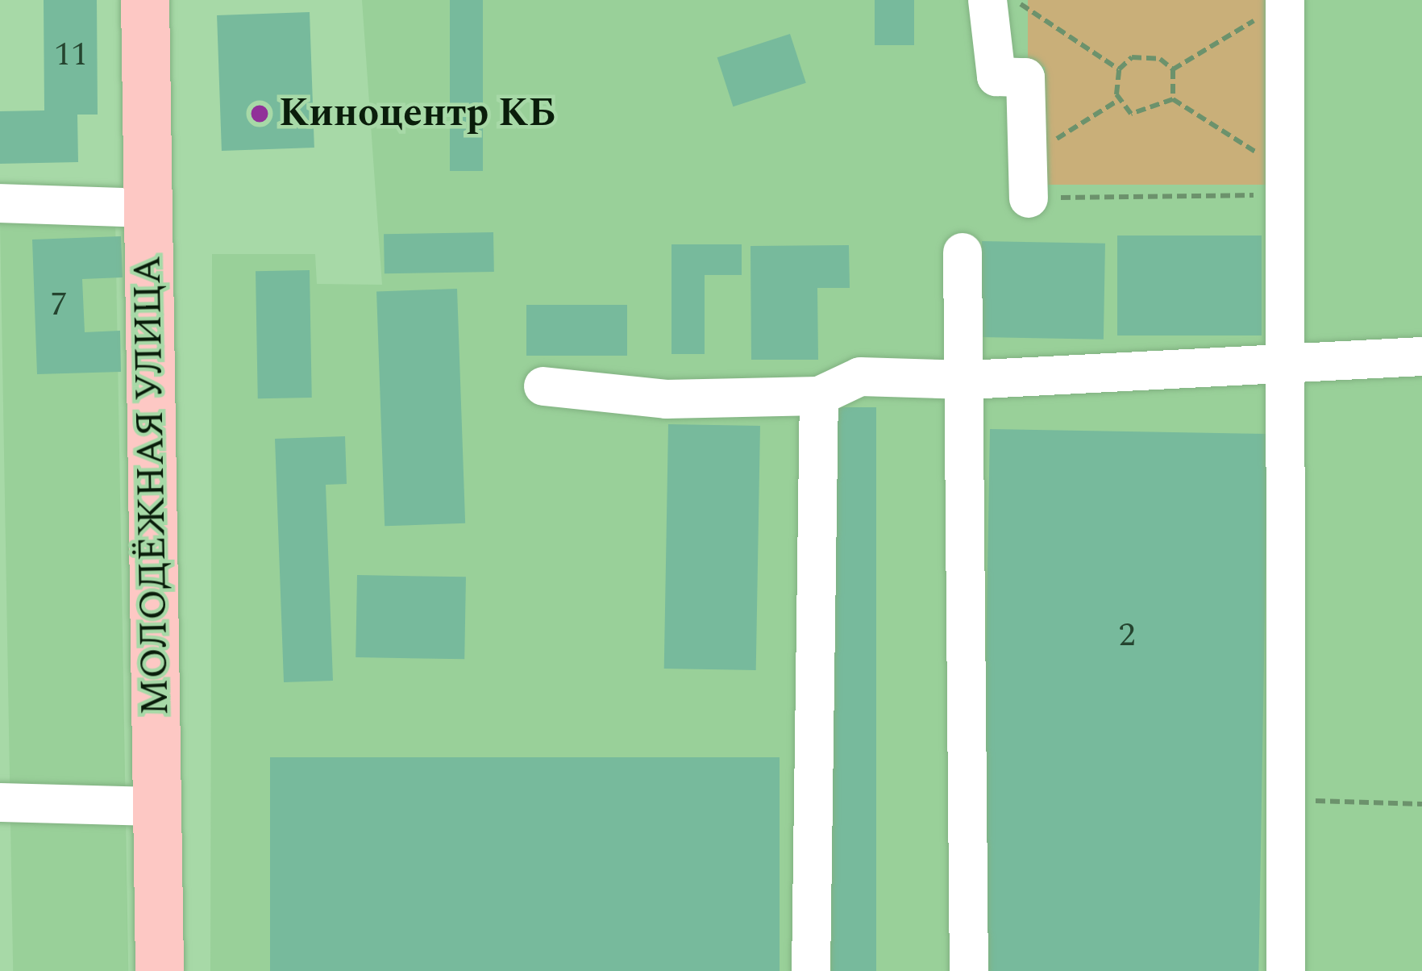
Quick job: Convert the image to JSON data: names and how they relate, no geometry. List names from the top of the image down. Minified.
{"streets":{"main road":["МОЛОДЁЖНАЯ УЛИЦА"]},"places":["Киноцентр КБ"],"house_numbers":["11","7","2"]}
